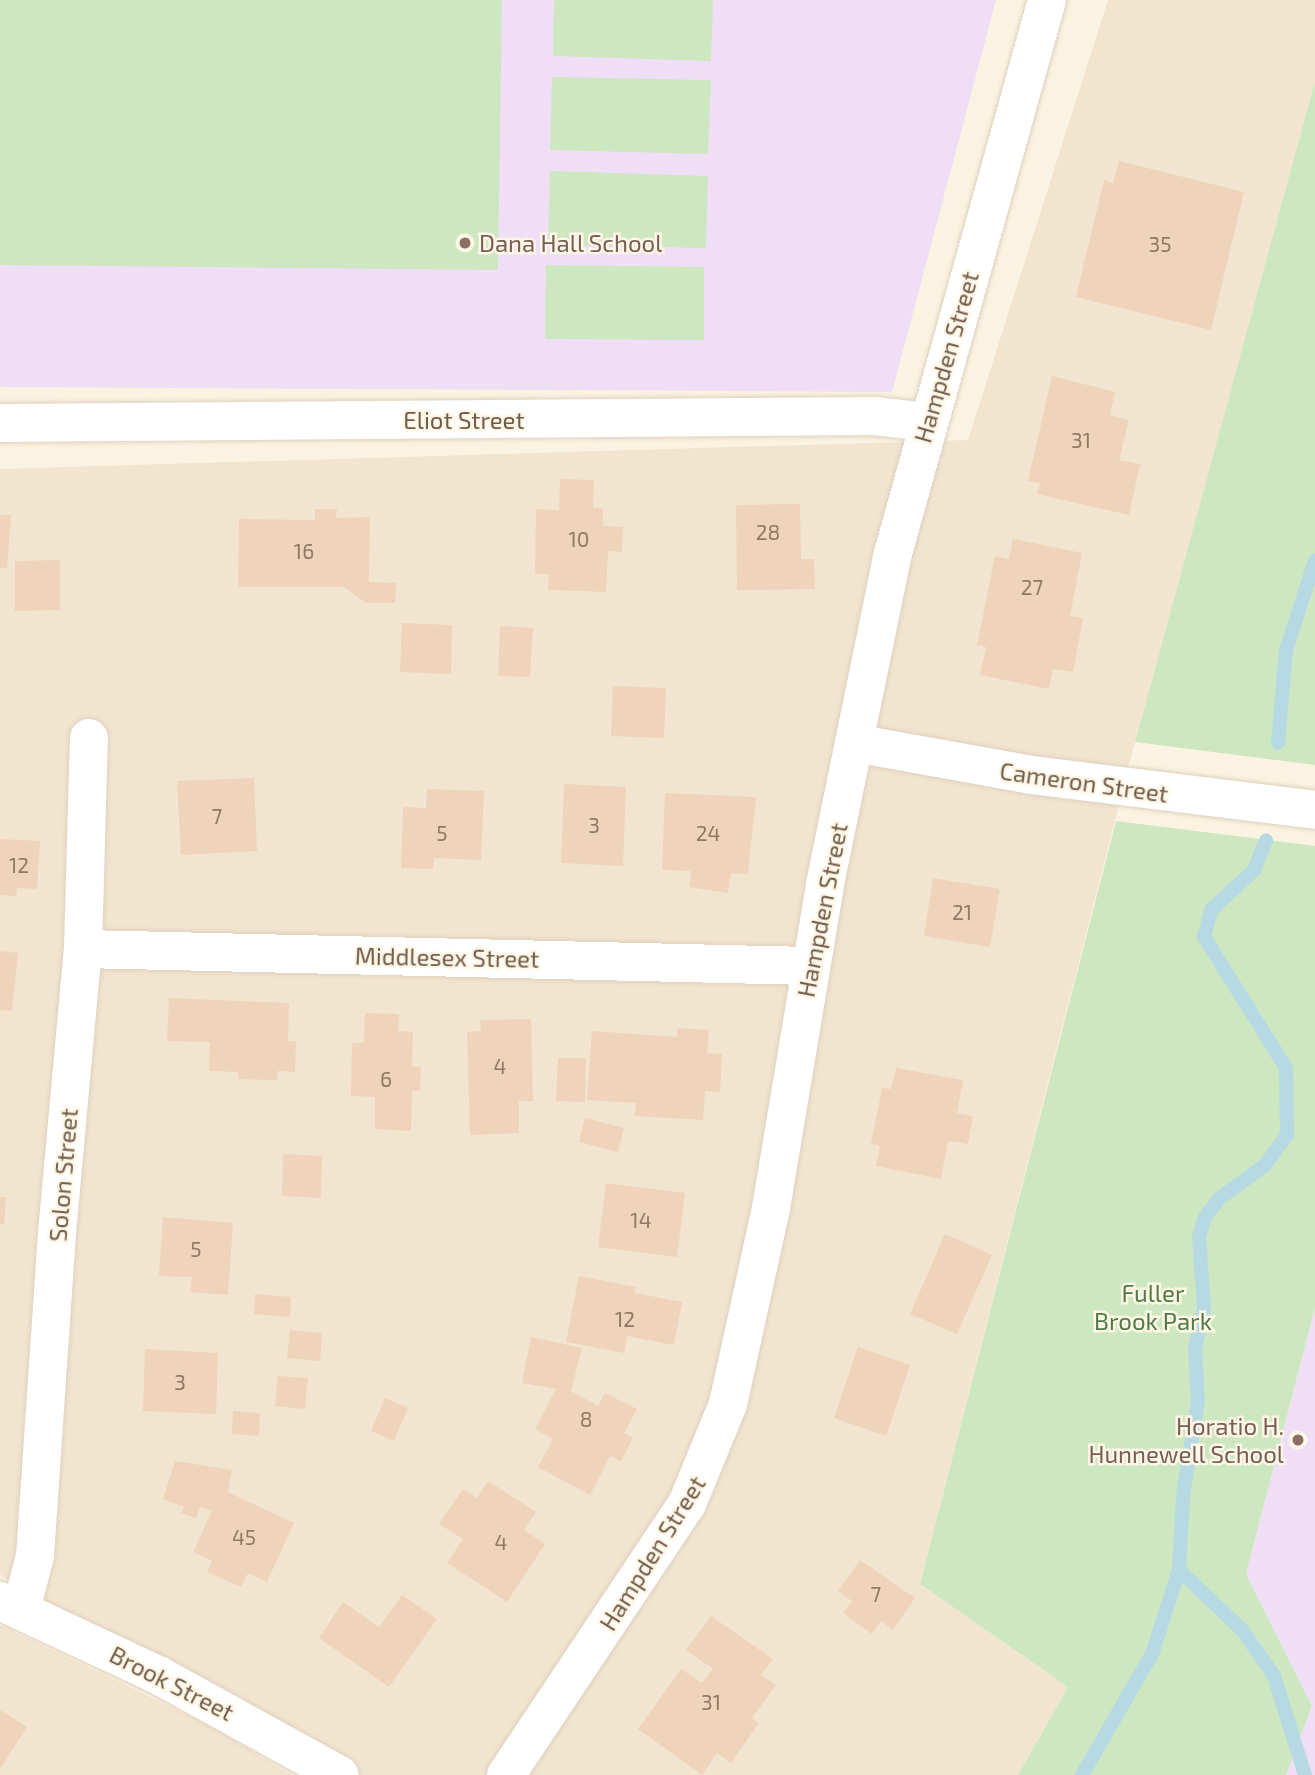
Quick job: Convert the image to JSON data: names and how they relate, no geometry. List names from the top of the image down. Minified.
{"streets":{"street":["Hampden Street","Eliot Street","Cameron Street","Middlesex Street","Solon Street","Brook Street"]},"crossings":[["Hampden Street","Eliot Street"],["Hampden Street","Cameron Street"],["Hampden Street","Middlesex Street"],["Middlesex Street","Solon Street"],["Solon Street","Brook Street"]],"parks":["Fuller Brook Park"],"places":["Dana Hall School","Horatio H. Hunnewell School"],"house_numbers":["35","31","28","10","16","27","7","3","5","24","12","21","4","6","14","5","12","3","8","45","4","7","31"]}
